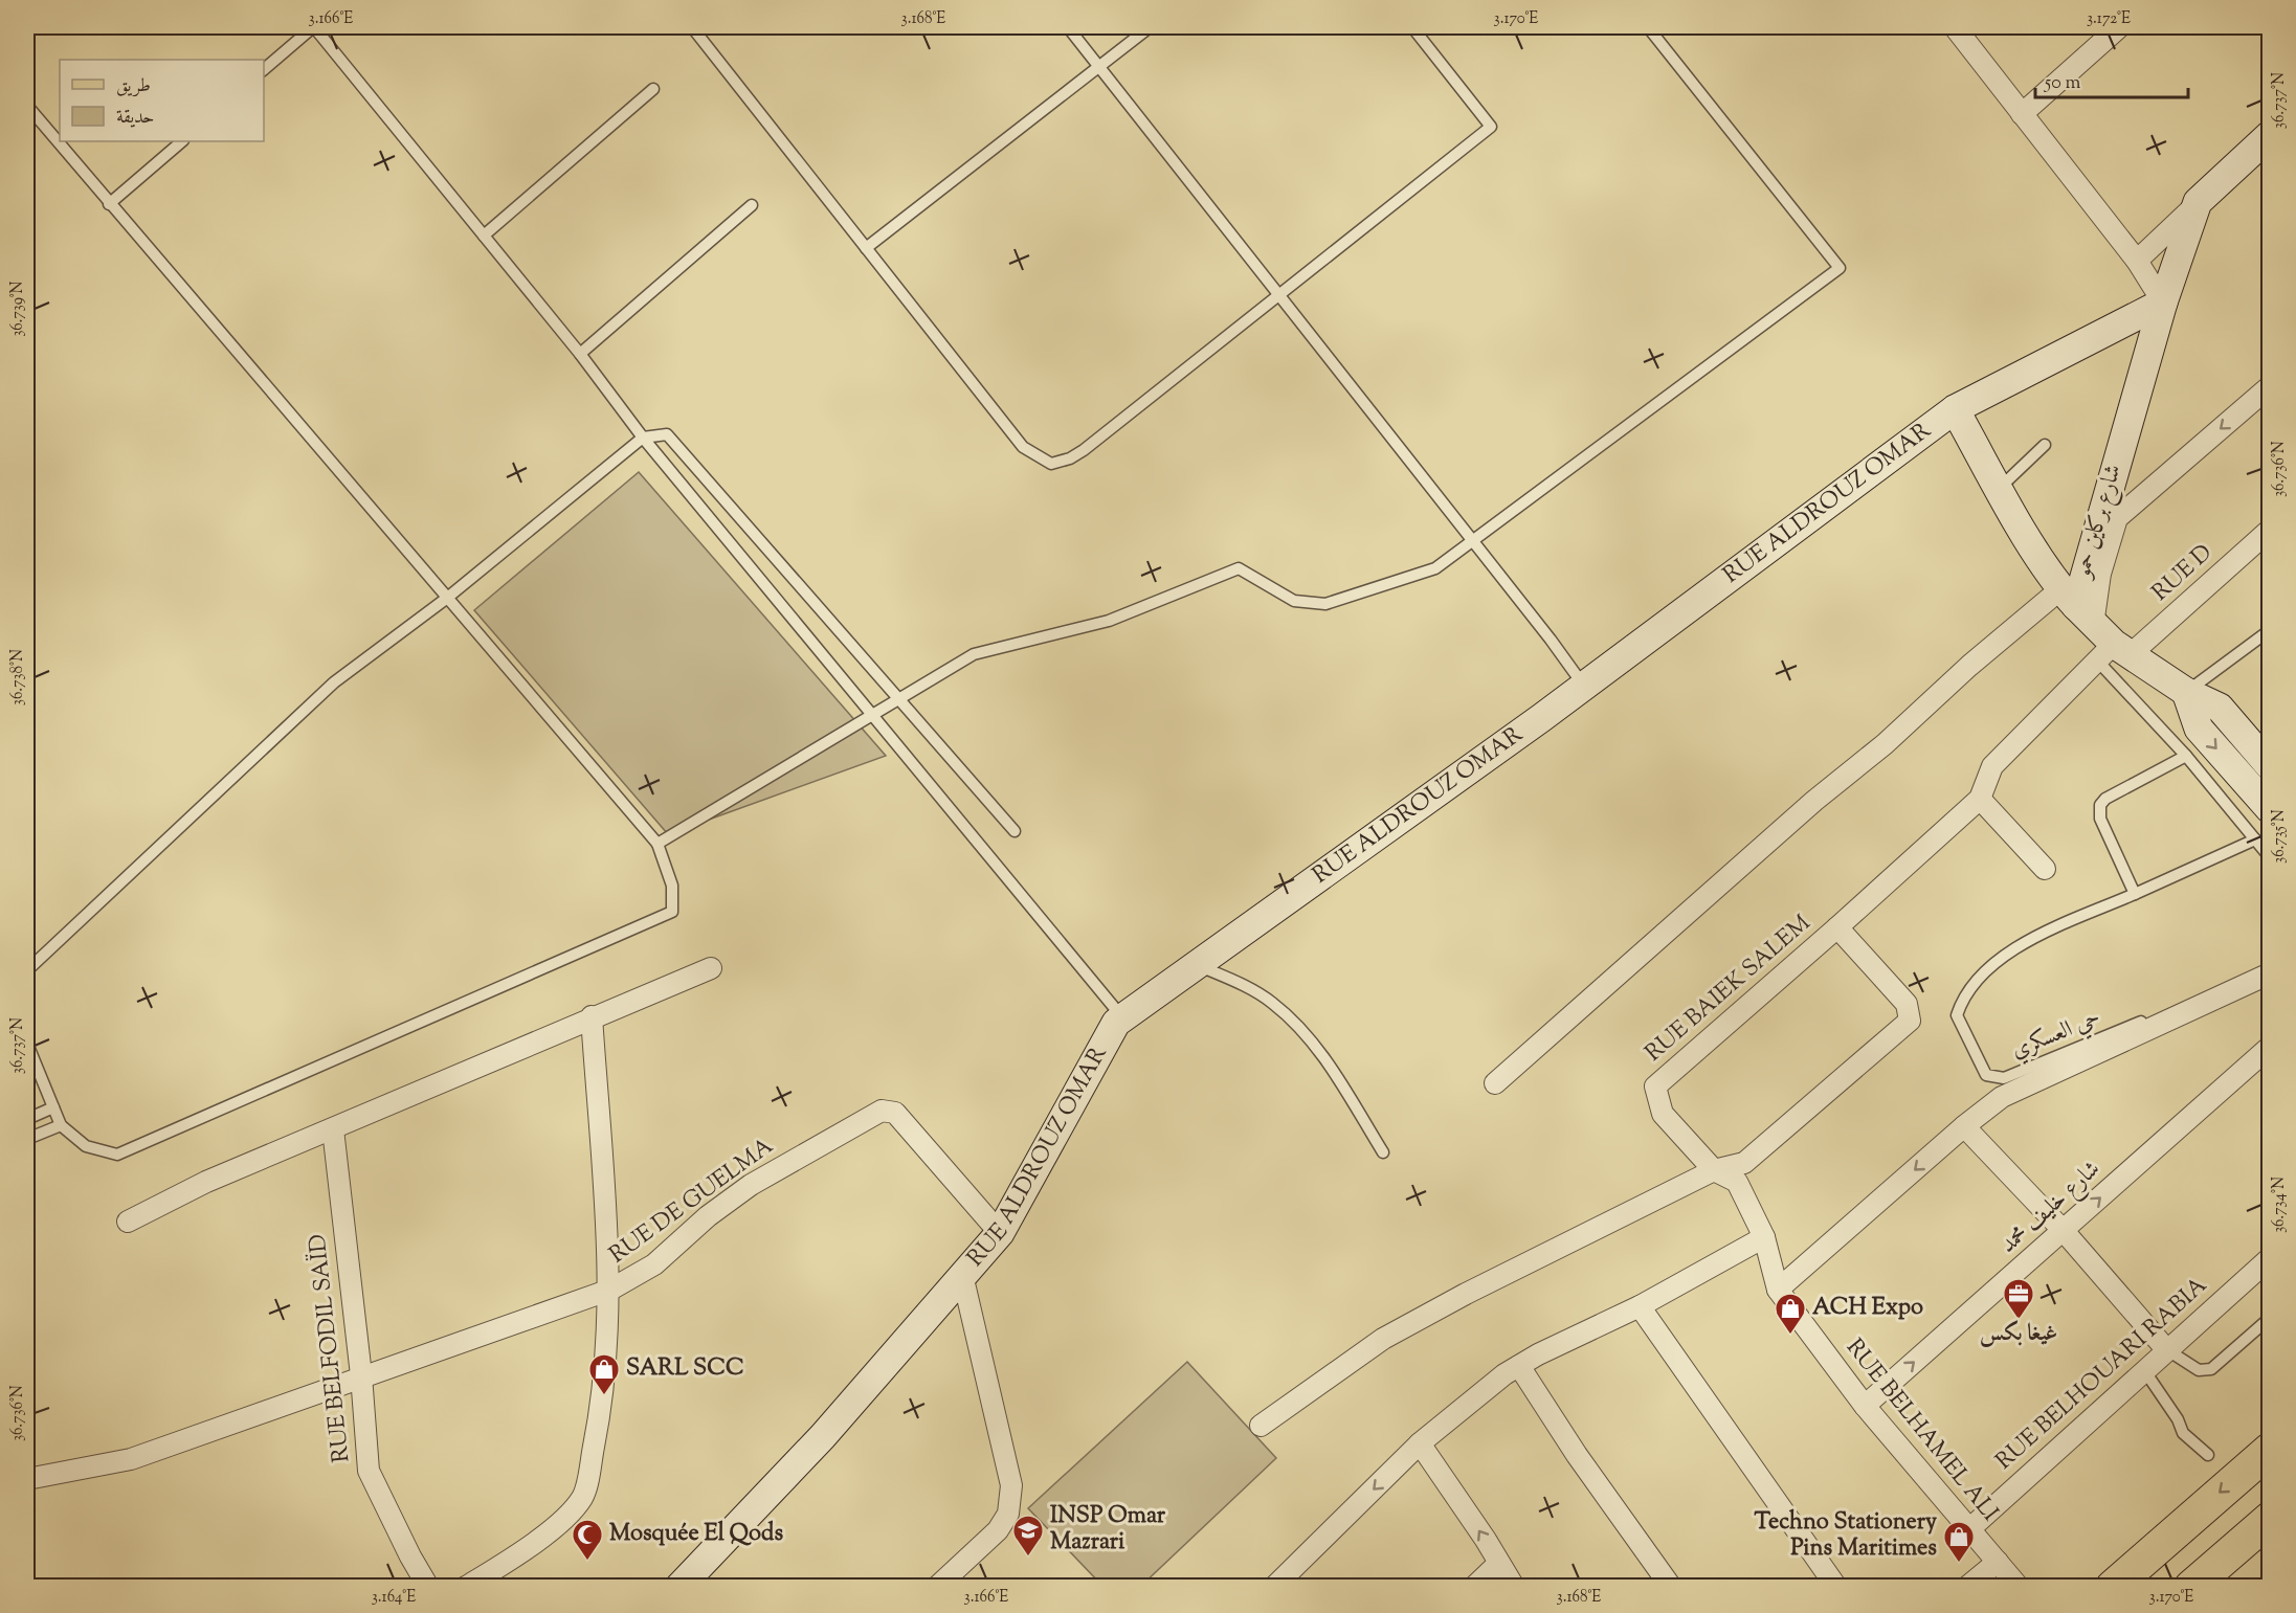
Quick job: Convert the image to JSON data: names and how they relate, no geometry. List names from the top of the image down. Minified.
{"streets":{"street":["RUE ALDROUZ OMAR","شارع بركاين حمو","RUE D","RUE BAIEK SALEM","RUE DE GUELMA","شارع خليف محمد","RUE BELFODIL SAÏD","RUE BELHOUARI RABIA","RUE BELHAMEL ALI"],"lane":["حي العسكري"]},"crossings":[["RUE ALDROUZ OMAR","شارع بركاين حمو"],["RUE ALDROUZ OMAR","RUE DE GUELMA"],["RUE D","RUE BAIEK SALEM"],["RUE BAIEK SALEM","RUE BELHAMEL ALI"],["RUE DE GUELMA","RUE BELFODIL SAÏD"],["شارع خليف محمد","RUE BELHAMEL ALI"],["RUE BELHOUARI RABIA","RUE BELHAMEL ALI"]],"places":{"office":["غيغا بكس"],"shop":["ACH Expo","SARL SCC","Techno Stationery Pins Maritimes"],"school or university":["INSP Omar Mazrari"],"mosque":["Mosquée El Qods"]},"legend":["طريق","حديقة"],"scale_bar":"50 m","coordinates":["3.166°E","3.168°E","3.170°E","3.172°E","36.737°N","36.739°N","36.736°N","36.738°N","36.735°N","36.734°N","3.164°E"]}
